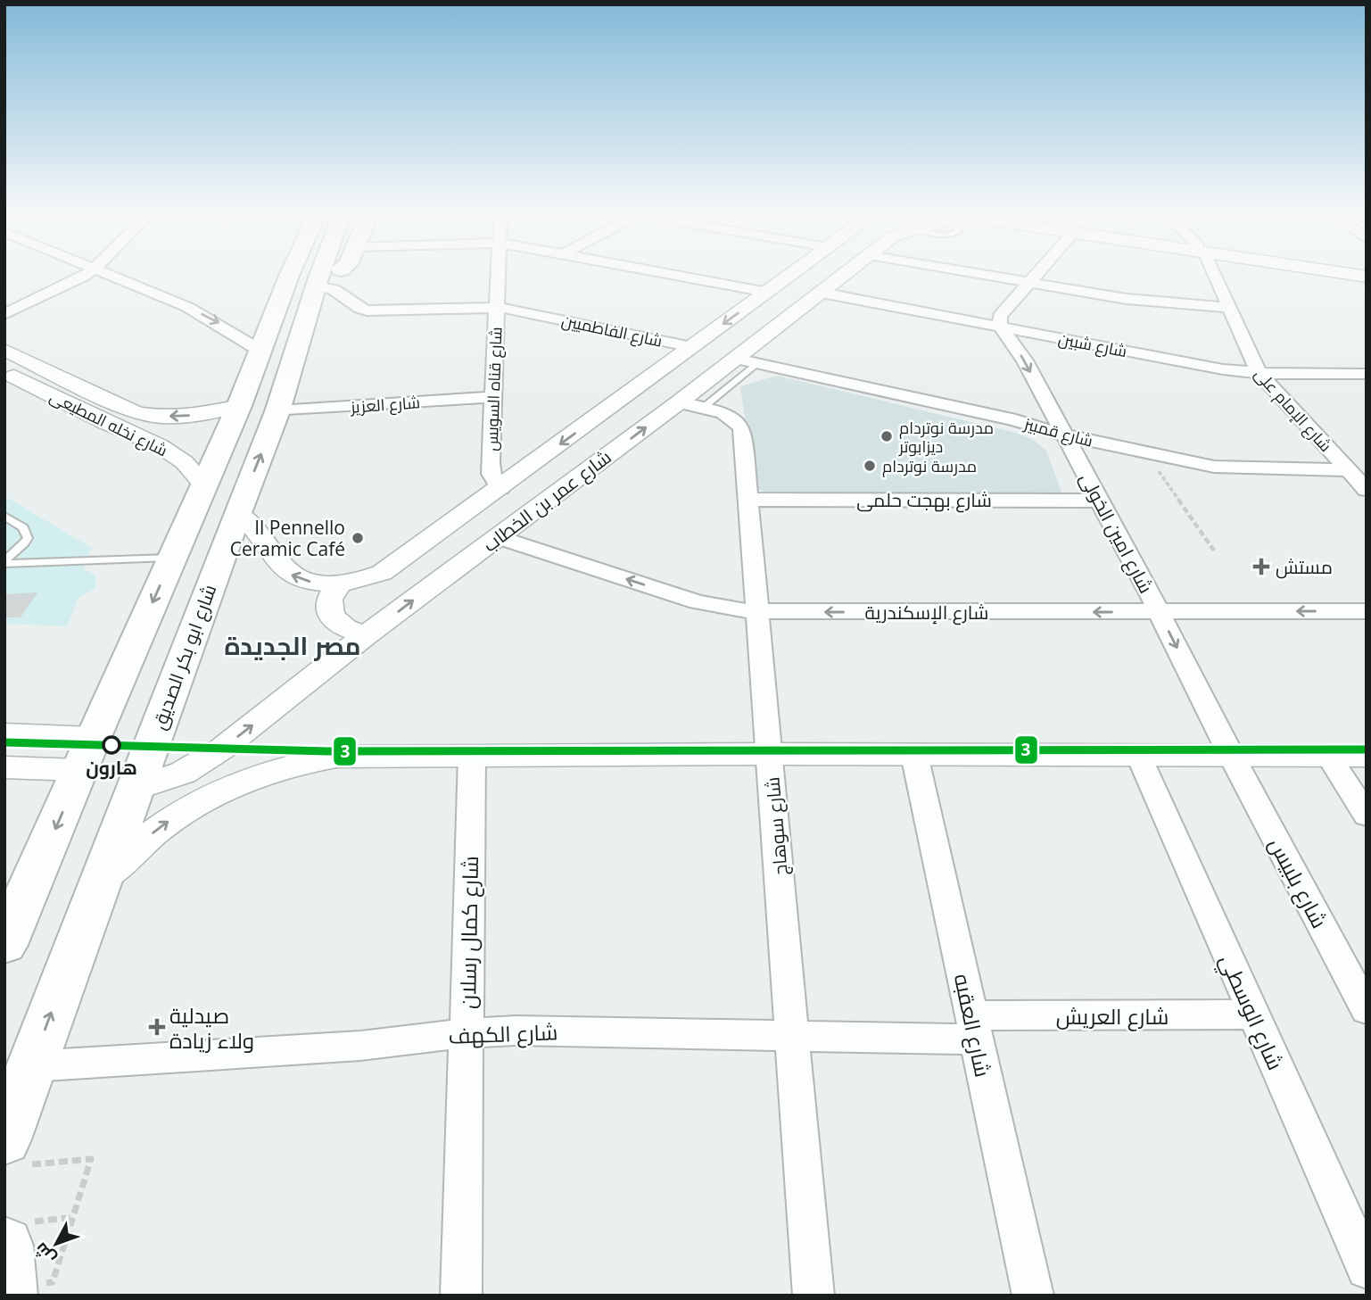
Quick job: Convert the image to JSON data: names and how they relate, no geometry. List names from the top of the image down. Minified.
{"streets":{"main road":["شارع ابو بكر الصديق"],"street":["شارع الفاطميين","شارع شبين","شارع قناه السويس","شارع العزيز","شارع الإمام على","شارع نخله المطيعى","شارع قمبيز","شارع بهجت حلمى","شارع عمر بن الخطاب","شارع امين الخولى","شارع الإسكندرية","شارع سوهاج","شارع بلبيس","شارع كمال رسلان","شارع الوسطي","شارع العريش","شارع العقبه","شارع الكهف"]},"crossings":[["شارع الفاطميين","شارع قناه السويس"],["شارع الفاطميين","شارع عمر بن الخطاب"],["شارع شبين","شارع الإمام على"],["شارع شبين","شارع عمر بن الخطاب"],["شارع شبين","شارع امين الخولى"],["شارع قناه السويس","شارع العزيز"],["شارع قناه السويس","شارع عمر بن الخطاب"],["شارع العزيز","شارع ابو بكر الصديق"],["شارع الإمام على","شارع قمبيز"],["شارع نخله المطيعى","شارع ابو بكر الصديق"],["شارع قمبيز","شارع عمر بن الخطاب"],["شارع قمبيز","شارع امين الخولى"],["شارع بهجت حلمى","شارع امين الخولى"],["شارع بهجت حلمى","شارع سوهاج"],["شارع عمر بن الخطاب","شارع الإسكندرية"],["شارع عمر بن الخطاب","شارع ابو بكر الصديق"],["شارع عمر بن الخطاب","شارع سوهاج"],["شارع امين الخولى","شارع الإسكندرية"],["شارع امين الخولى","شارع بلبيس"],["شارع الإسكندرية","شارع سوهاج"],["شارع ابو بكر الصديق","شارع الكهف"],["شارع سوهاج","شارع الكهف"],["شارع كمال رسلان","شارع الكهف"],["شارع الوسطي","شارع العريش"],["شارع العريش","شارع العقبه"],["شارع العريش","شارع الكهف"],["شارع العقبه","شارع الكهف"]],"one_way":["شارع امين الخولى"],"districts":["مصر الجديدة"],"places":{"other":["مدرسة نوتردام ديزابوتر","مدرسة نوتردام","Il Pennello Ceramic Café","هارون"],"health":["مستش","صيدلية ولاء زيادة"]},"lines":["transit line 3"],"north":"bottom left"}
